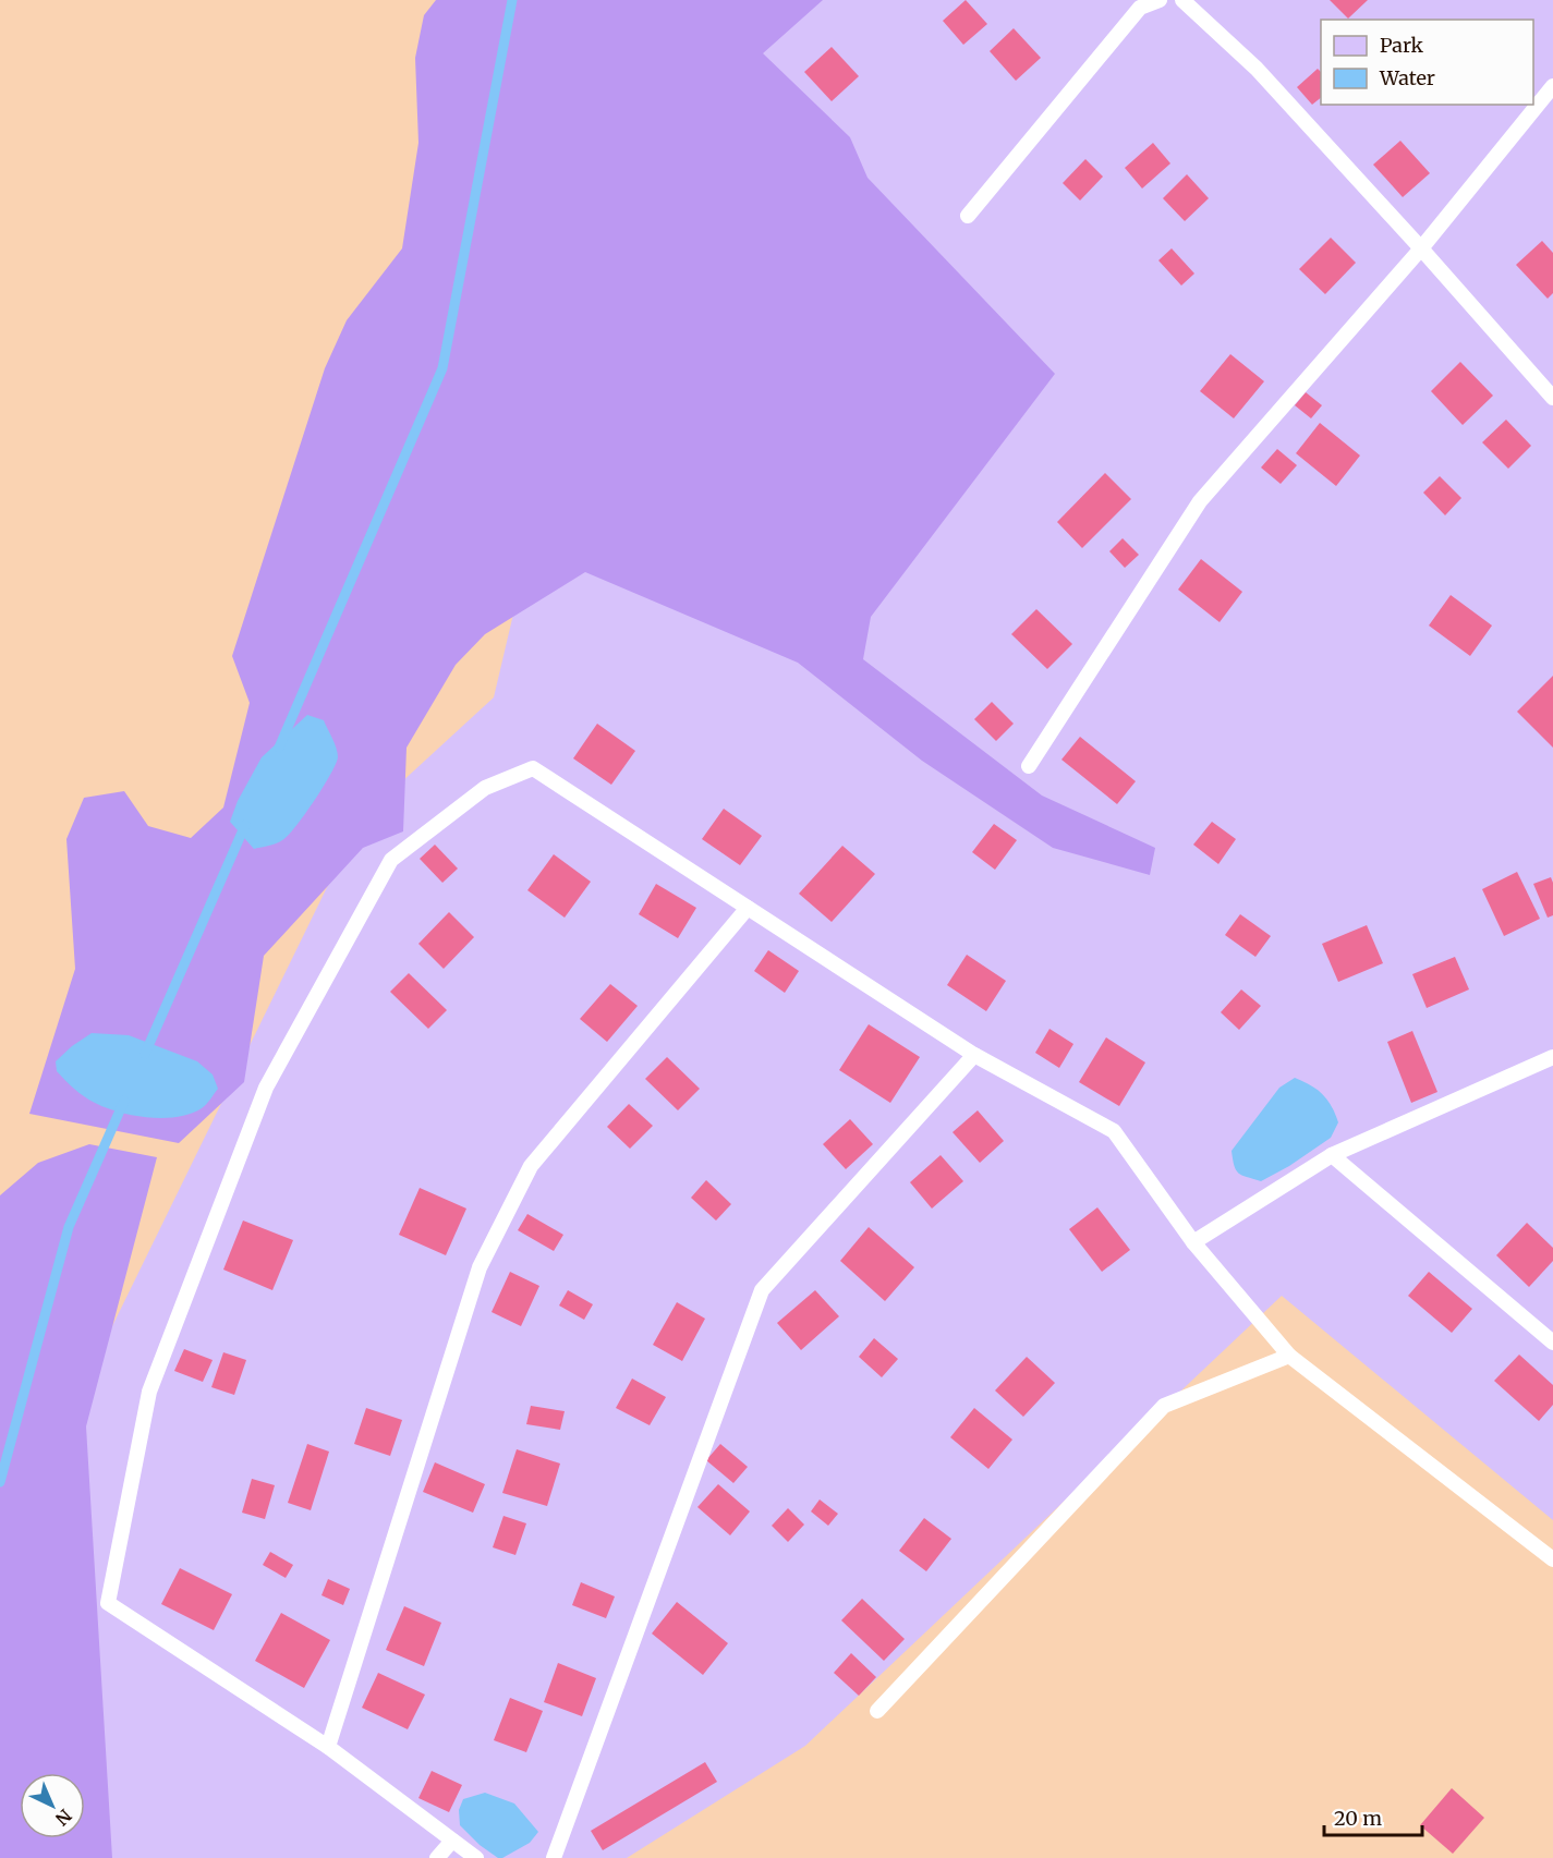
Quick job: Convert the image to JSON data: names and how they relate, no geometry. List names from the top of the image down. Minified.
{"legend":["Park","Water"],"scale_bar":"20 m","north":"bottom right"}
